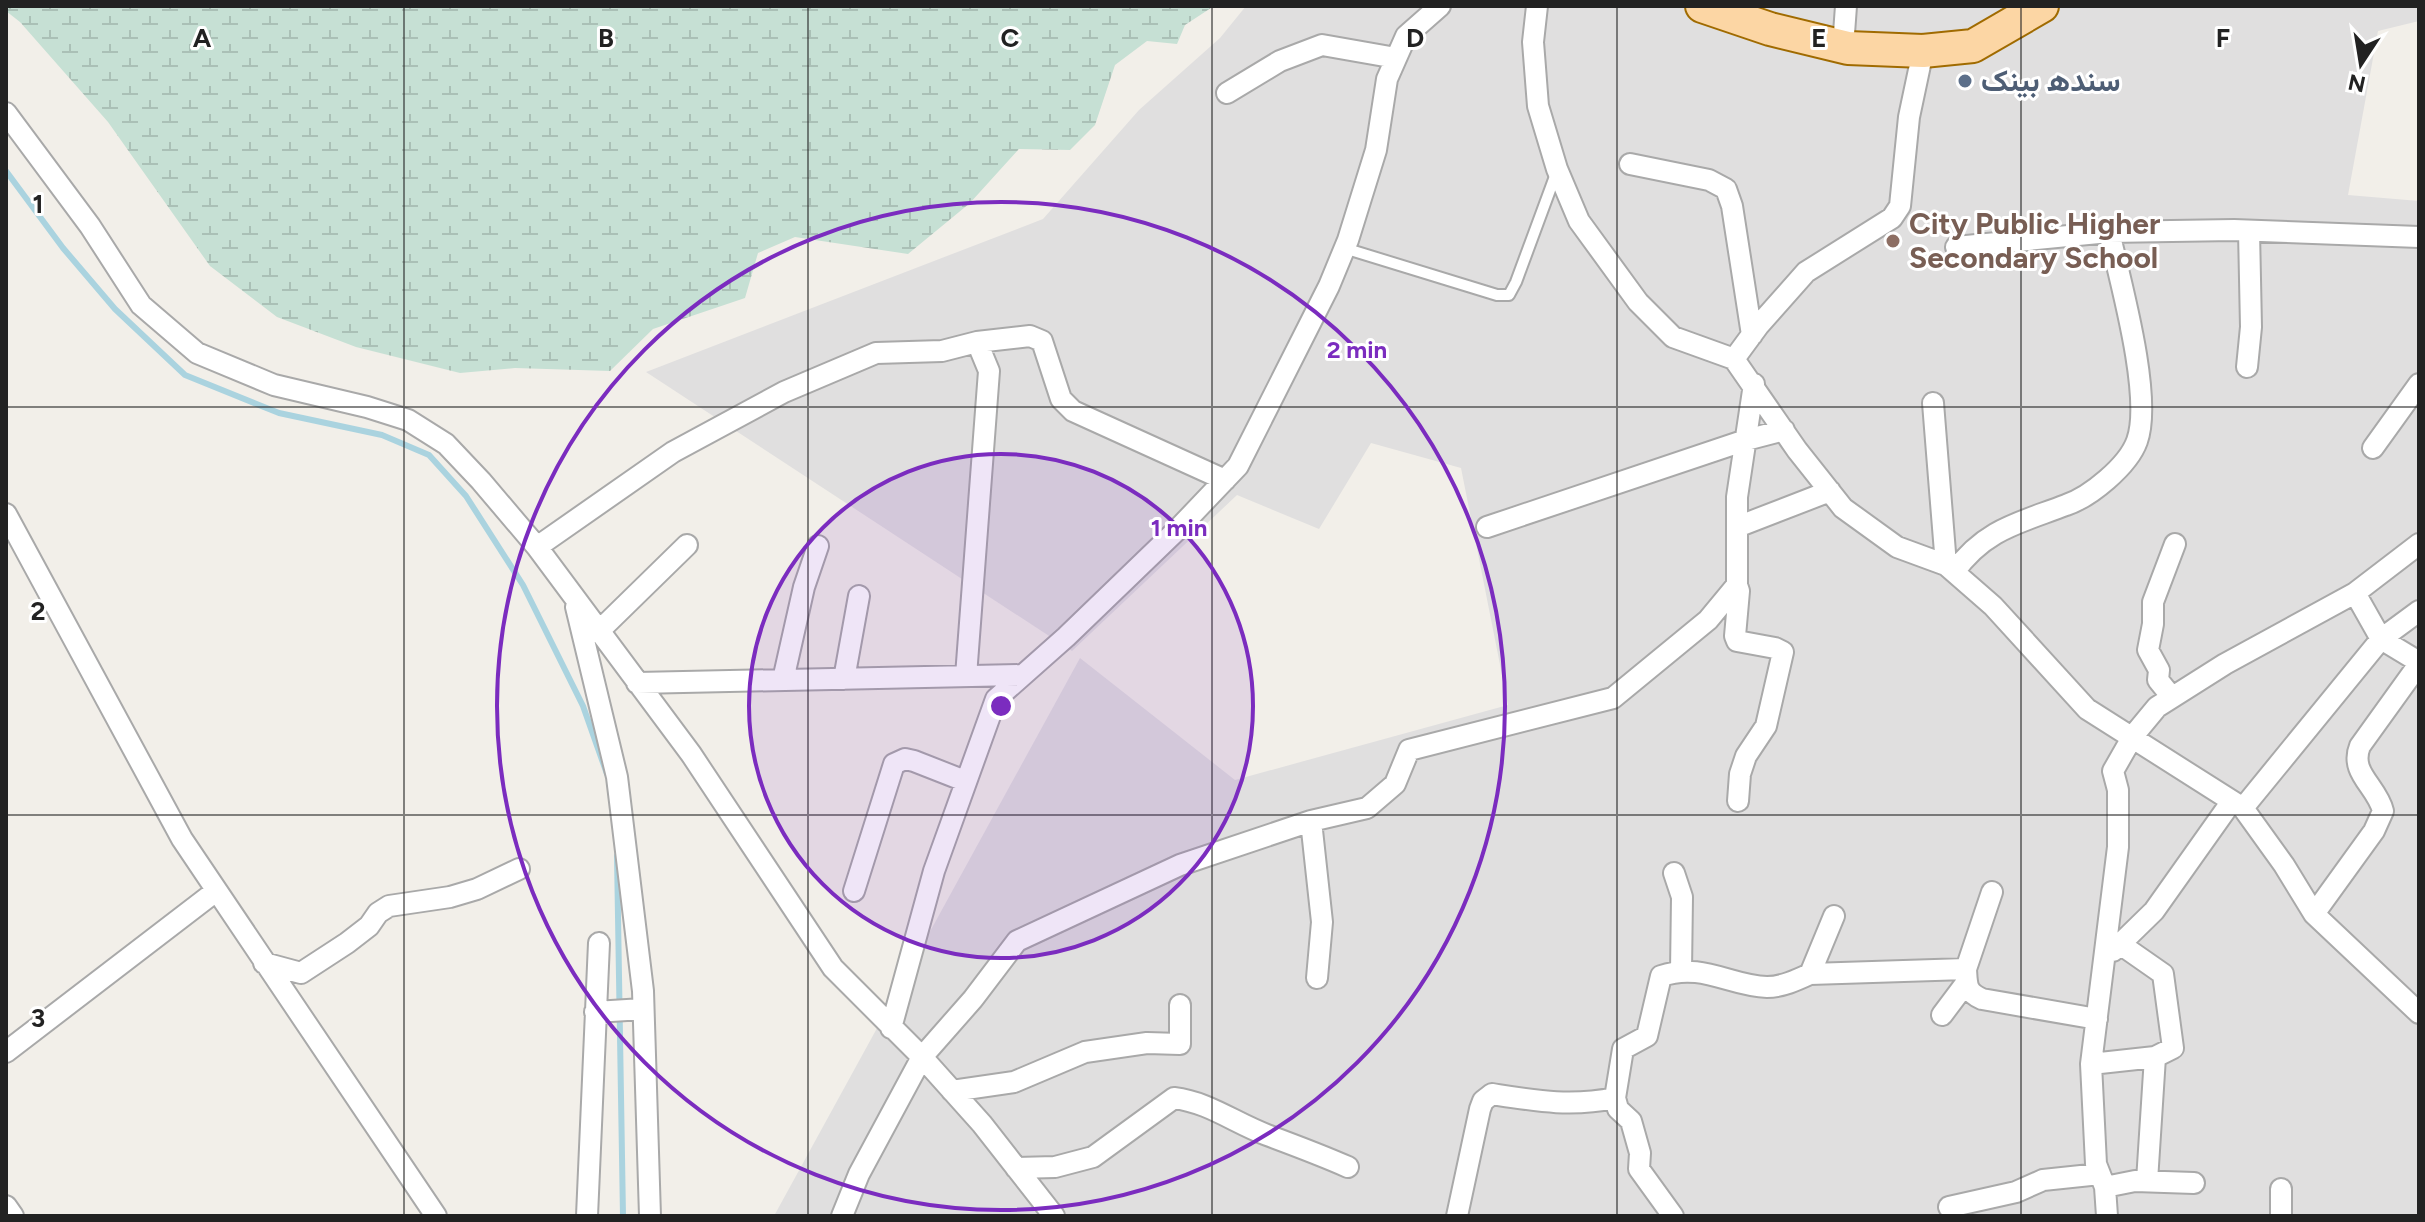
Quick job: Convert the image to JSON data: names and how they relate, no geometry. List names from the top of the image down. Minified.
{"places":["سندھ بینک","City Public Higher Secondary School"],"north":"bottom","grid":{"columns":["A","B","C","D","E","F"],"rows":["1","2","3"]},"rings":["2 min","1 min"]}
